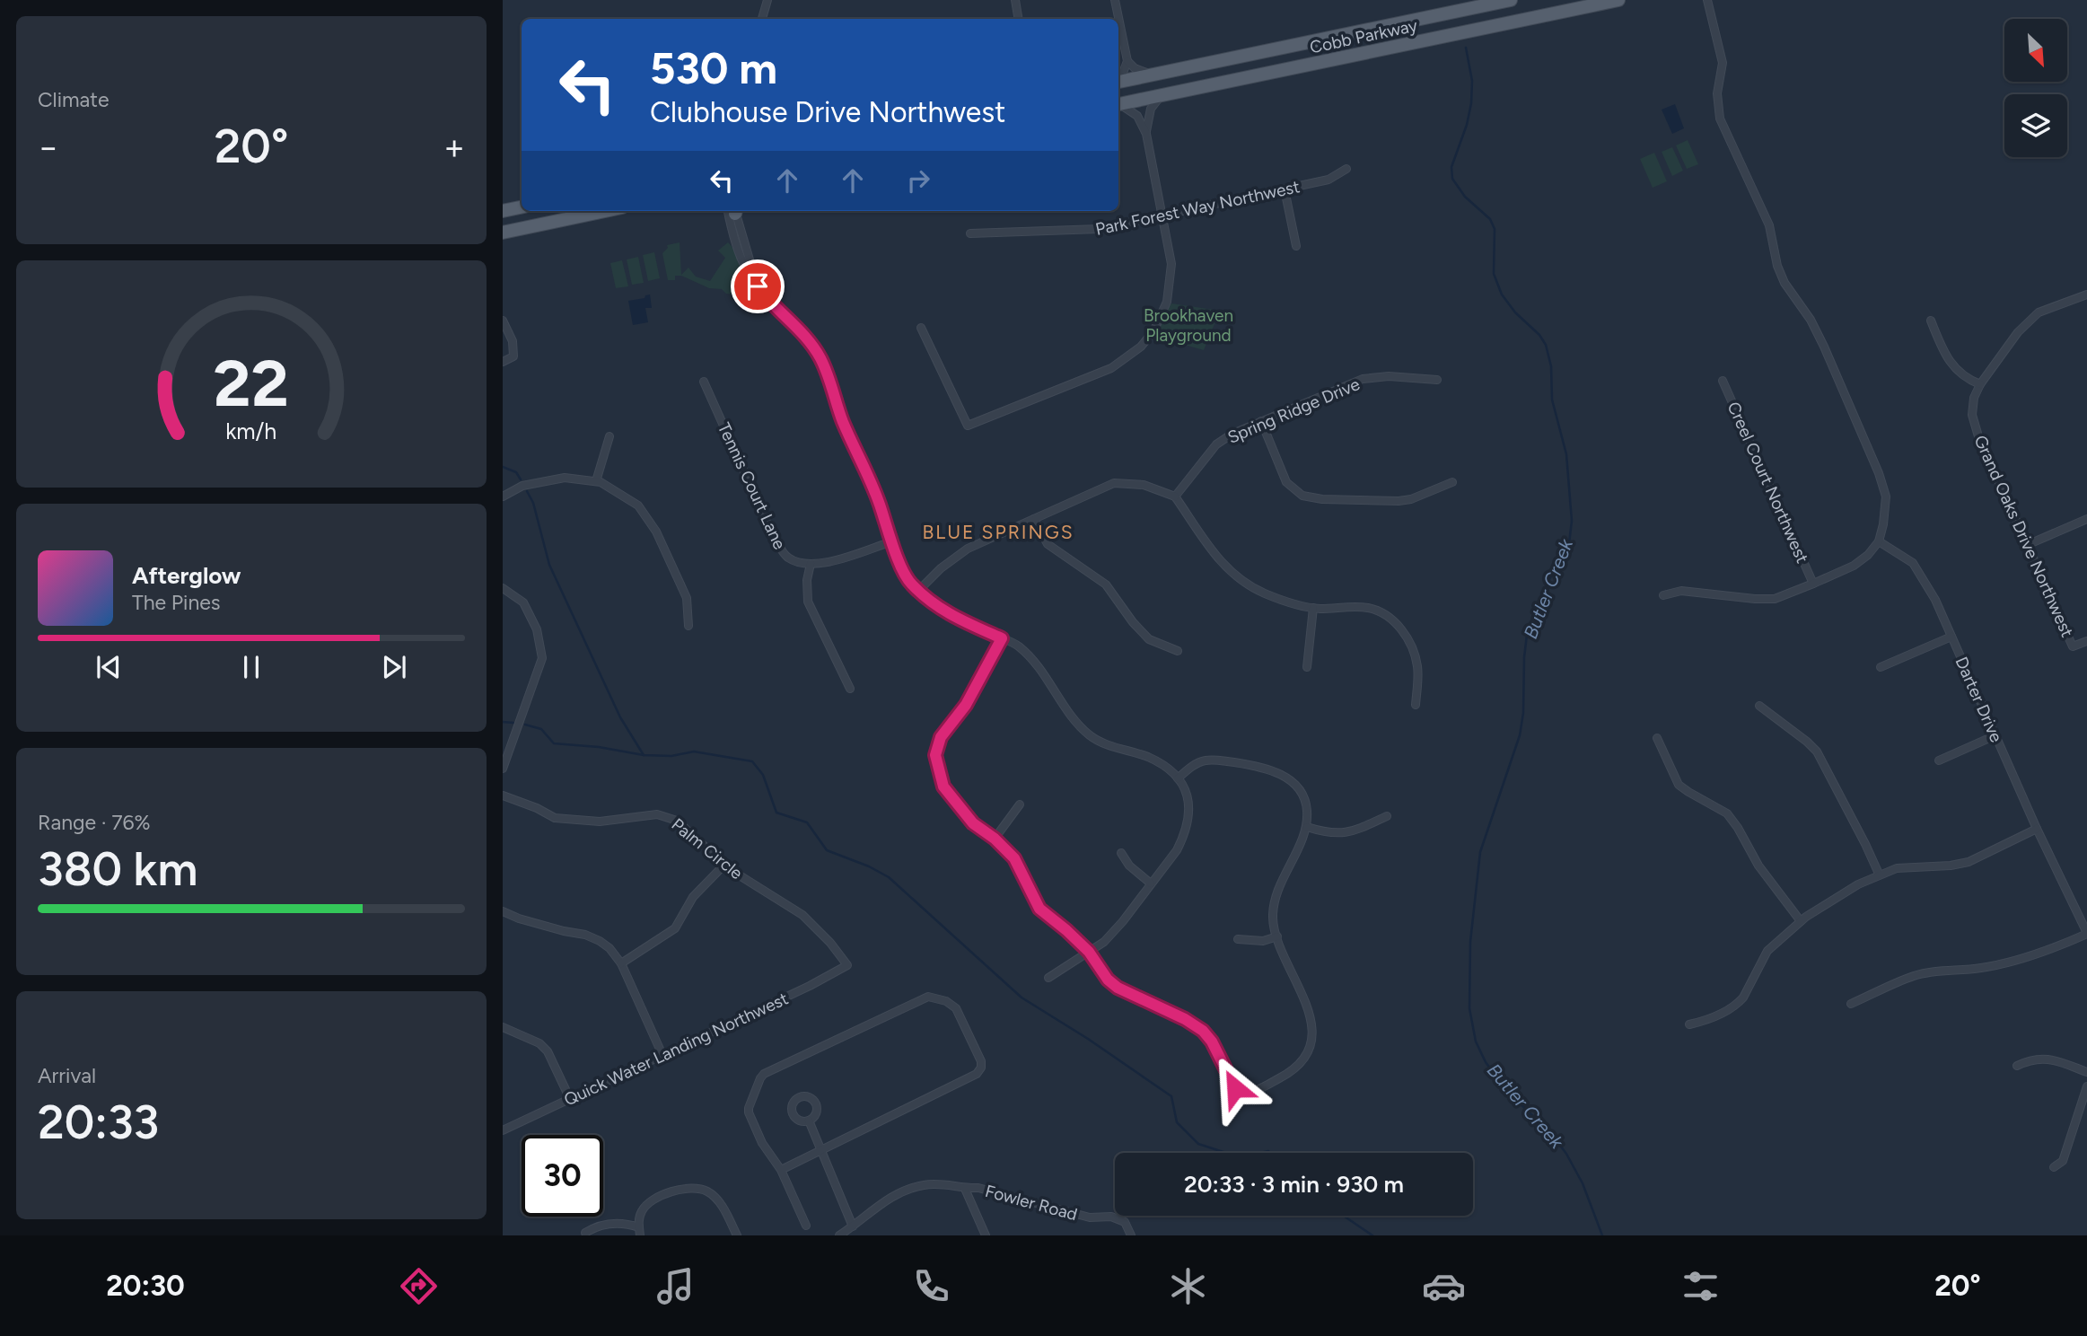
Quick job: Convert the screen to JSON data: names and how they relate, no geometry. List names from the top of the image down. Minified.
{"streets":{"main road":["Cobb Parkway"],"street":["Park Forest Way Northwest","Spring Ridge Drive","Creel Court Northwest","Tennis Court Lane","Grand Oaks Drive Northwest","Darter Drive","Palm Circle","Quick Water Landing Northwest","Fowler Road"]},"crossings":[["Palm Circle","Quick Water Landing Northwest"]],"districts":["BLUE SPRINGS"],"water":["Butler Creek"],"parks":["Brookhaven Playground"],"north":"bottom right","page":{"tile":["Climate",["Range · 76%","380 km"],["Arrival","20:33"]],"turn":["530 m","Clubhouse Drive Northwest"],"heat":["−","20°","+"],"song":["Afterglow","The Pines"],"limit":"30","trip":"20:33 · 3 min · 930 m","tabs":["20:30","20°"],"gauge":["22","km/h"]}}
